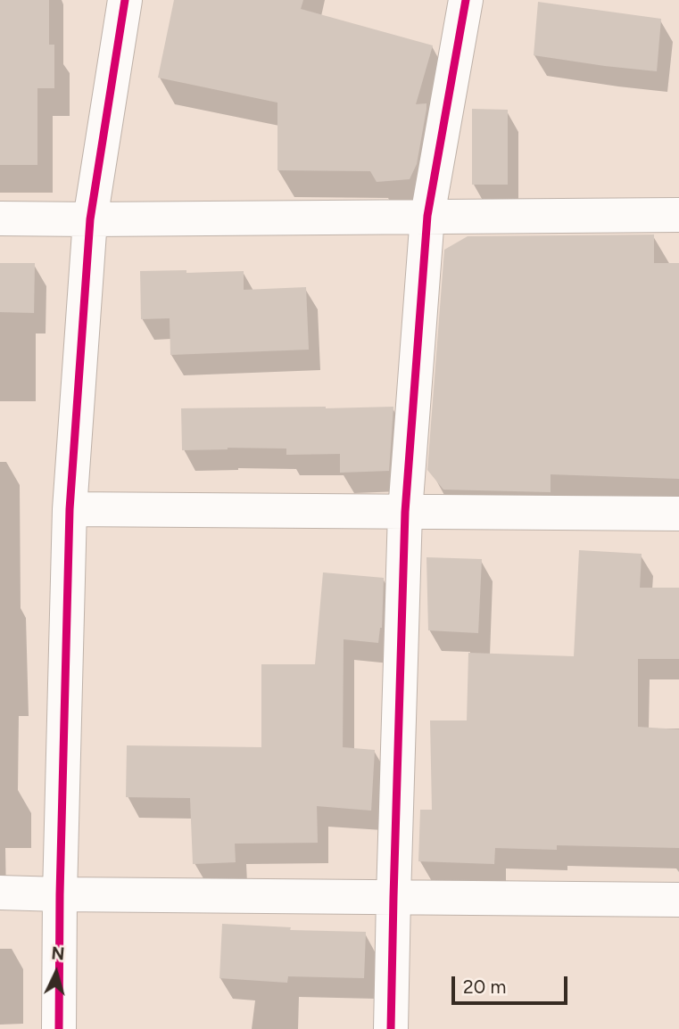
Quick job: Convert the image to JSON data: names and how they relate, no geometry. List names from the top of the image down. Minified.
{"scale_bar":"20 m","north":"top"}
